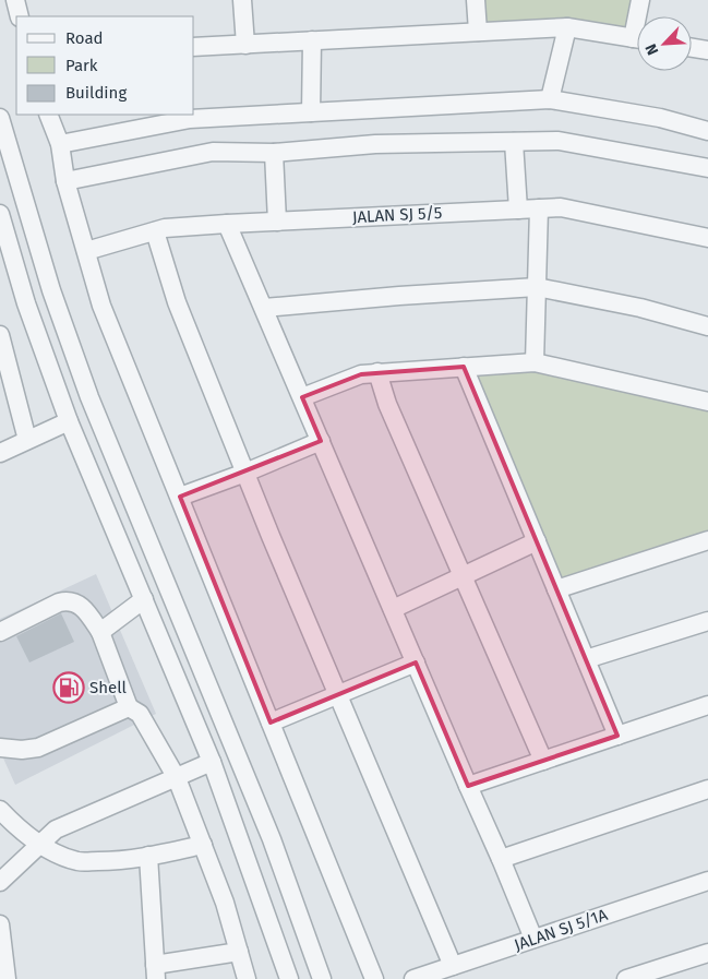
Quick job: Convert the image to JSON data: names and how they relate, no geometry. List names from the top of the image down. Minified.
{"streets":{"street":["JALAN SJ 5/5","JALAN SJ 5/1A"]},"places":{"fuel station":["Shell"]},"legend":["Road","Park","Building"],"north":"bottom left"}
